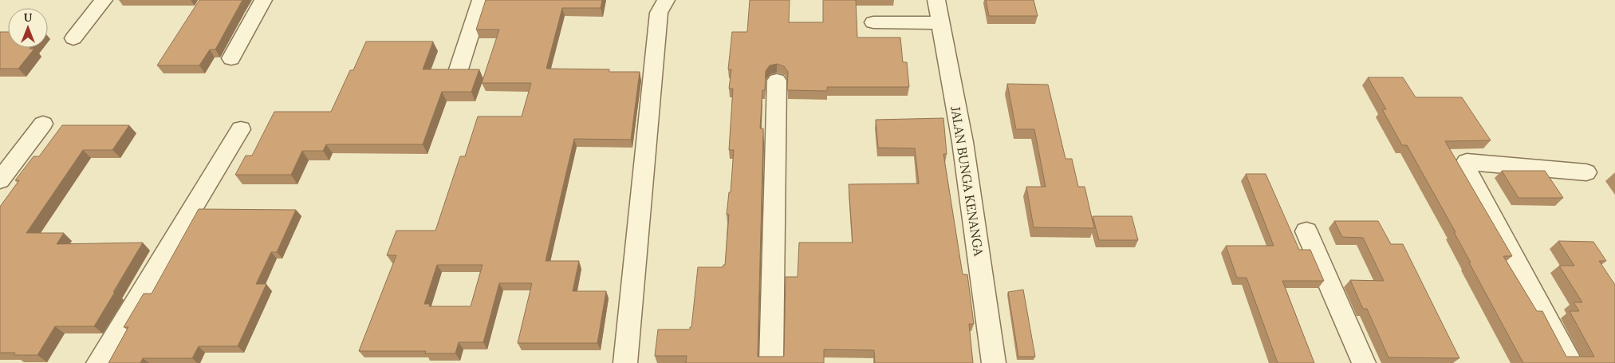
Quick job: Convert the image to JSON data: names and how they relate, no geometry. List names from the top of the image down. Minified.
{"streets":{"street":["JALAN BUNGA KENANGA"]},"north":"top"}
